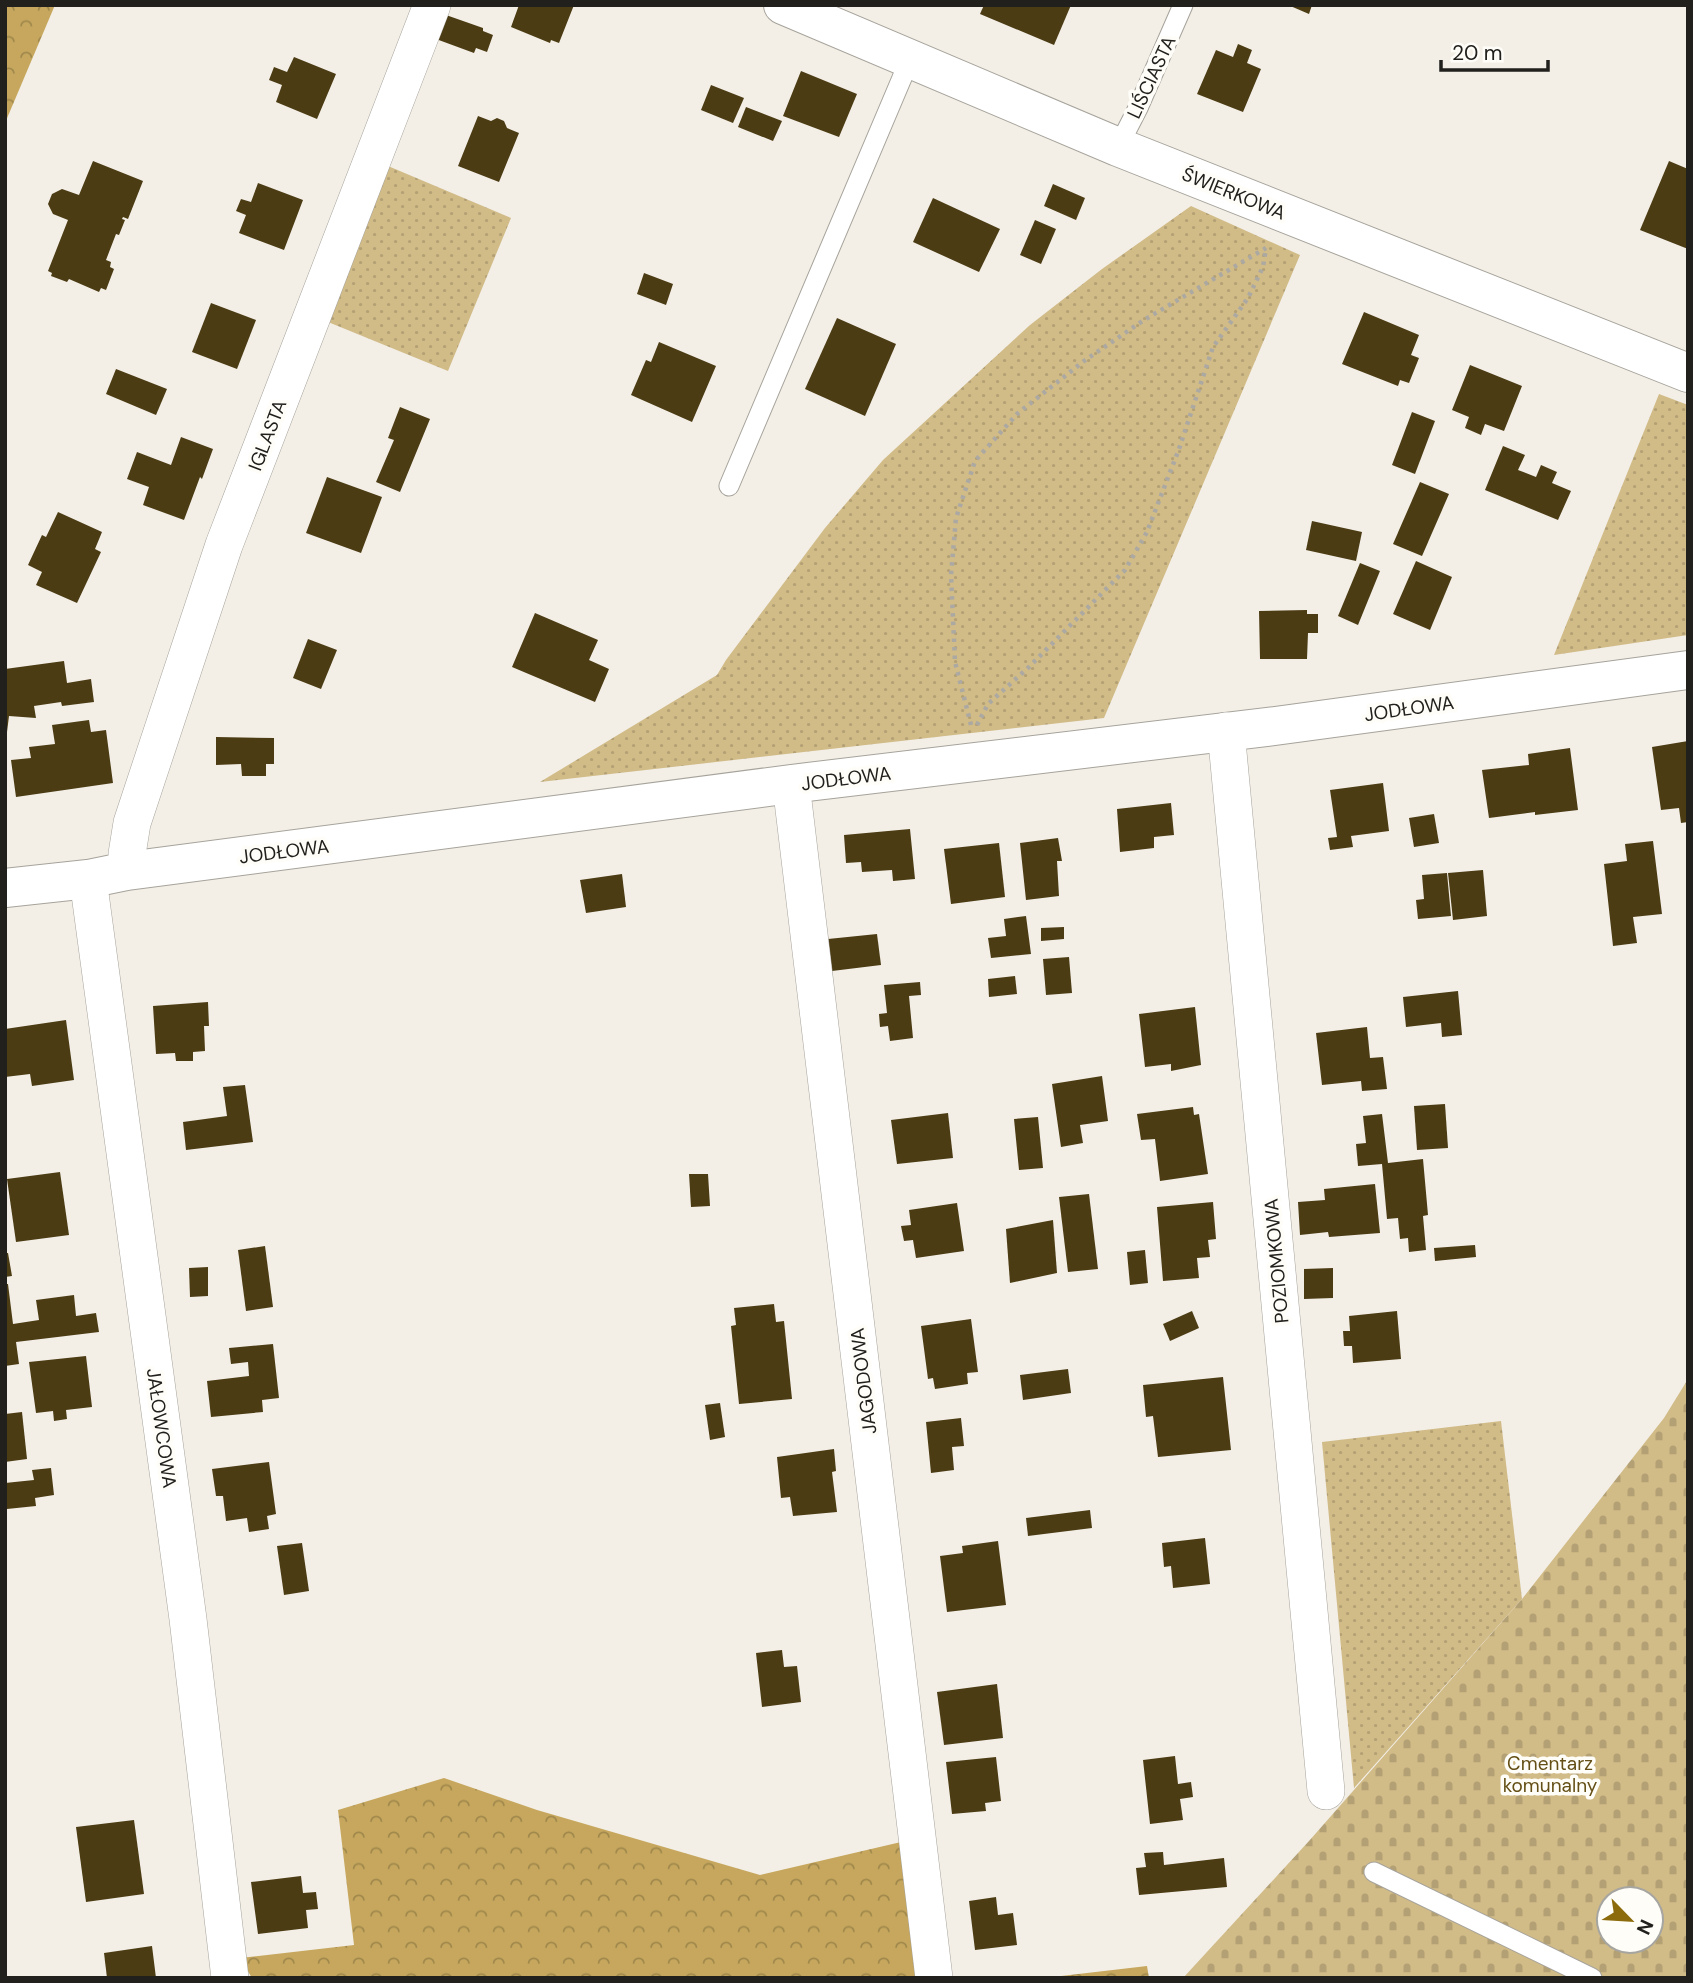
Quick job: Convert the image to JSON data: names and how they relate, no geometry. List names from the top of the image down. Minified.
{"streets":{"street":["ŚWIERKOWA","IGLASTA","JODŁOWA","POZIOMKOWA","JAGODOWA","JAŁOWCOWA"],"lane":["LIŚCIASTA"]},"crossings":[["LIŚCIASTA","ŚWIERKOWA"],["IGLASTA","JODŁOWA"],["JODŁOWA","POZIOMKOWA"],["JODŁOWA","JAGODOWA"],["JODŁOWA","JAŁOWCOWA"]],"parks":["Cmentarz komunalny"],"scale_bar":"20 m","north":"bottom right"}
